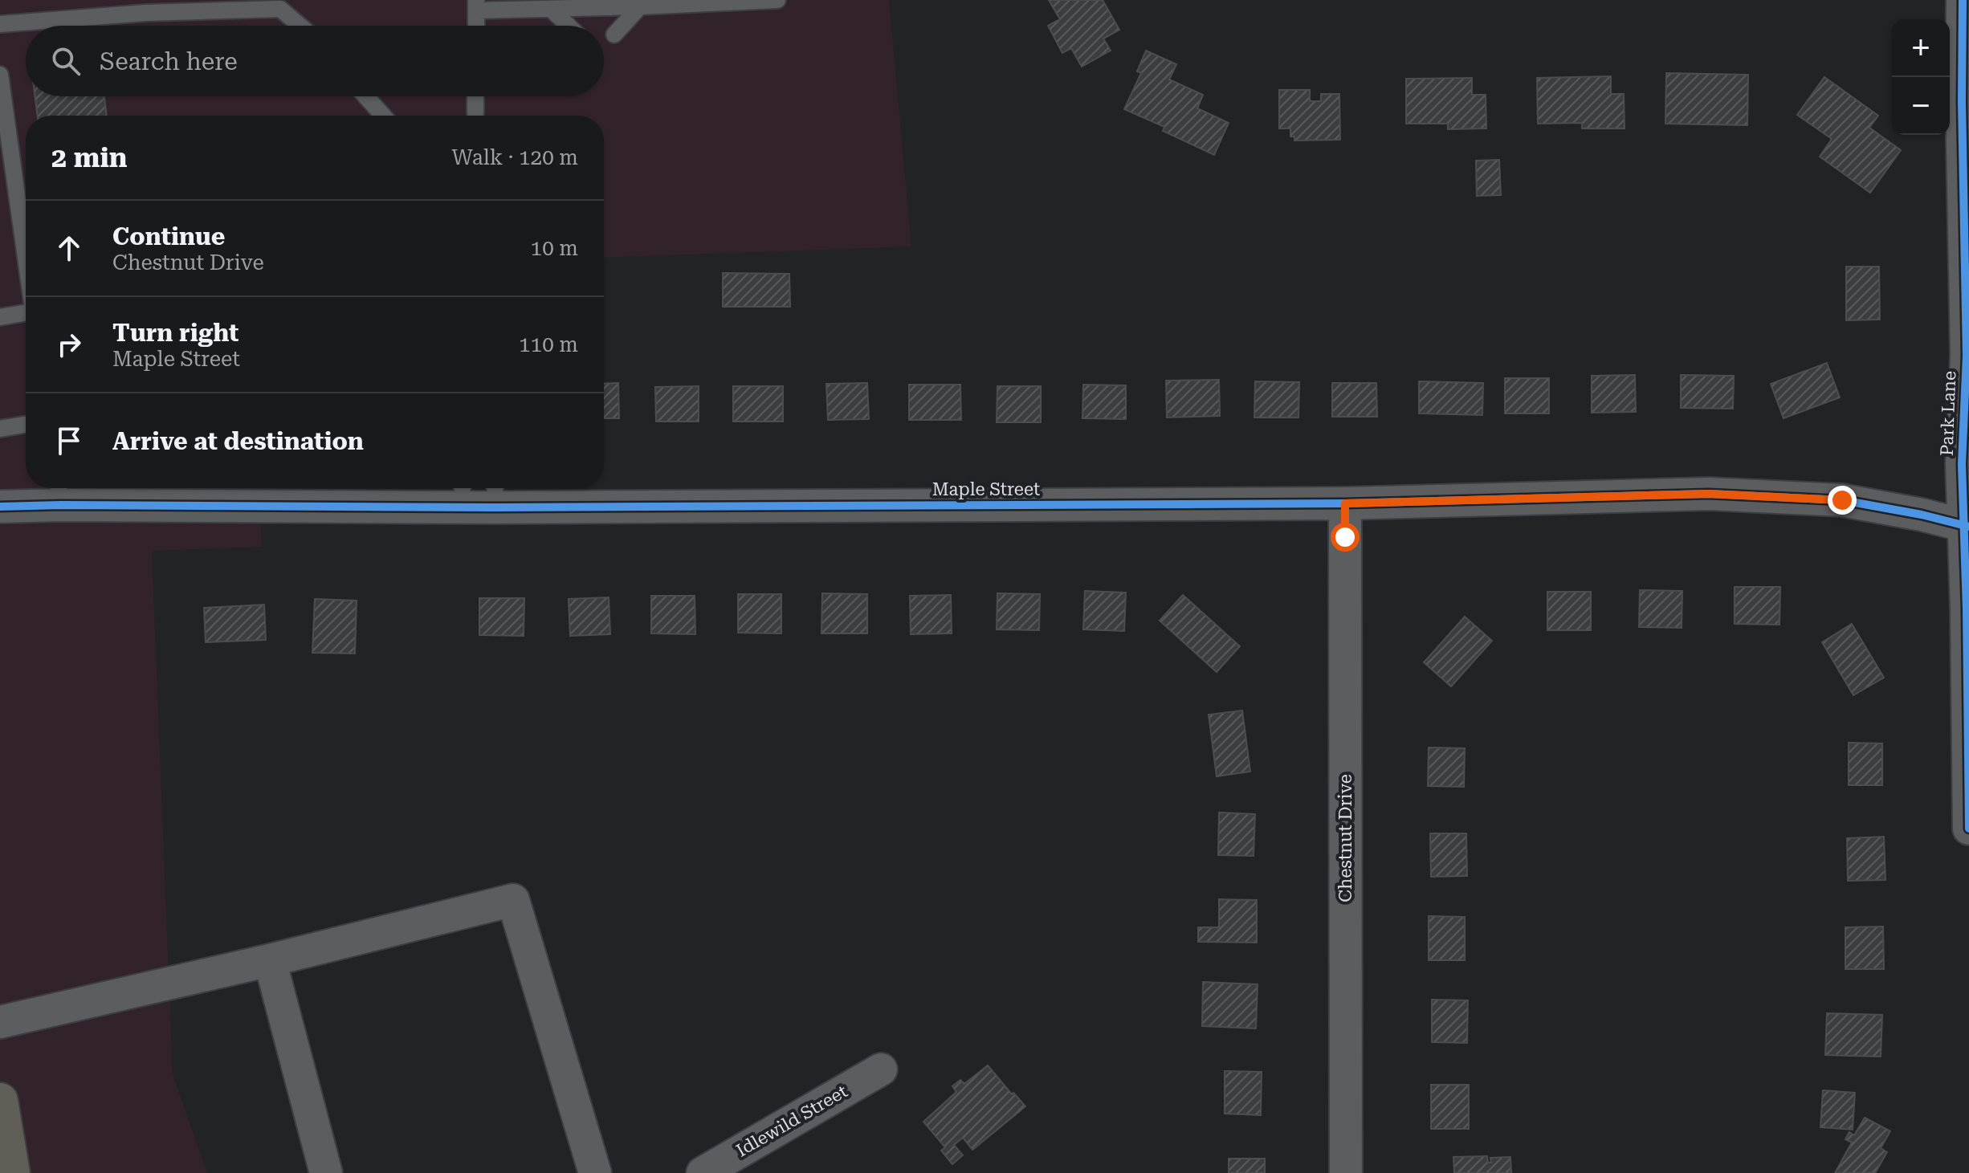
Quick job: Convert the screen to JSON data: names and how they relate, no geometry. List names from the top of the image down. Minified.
{"streets":{"street":["Park Lane","Maple Street","Chestnut Drive","Idlewild Street"]},"crossings":[["Park Lane","Maple Street"],["Maple Street","Chestnut Drive"]],"page":{"map_buttons":["+","−"],"search":"Search here","heading":["2 min","Walk · 120 m"],"list":[["Continue","Chestnut Drive","10 m"],["Turn right","Maple Street","110 m"],"Arrive at destination"]}}
